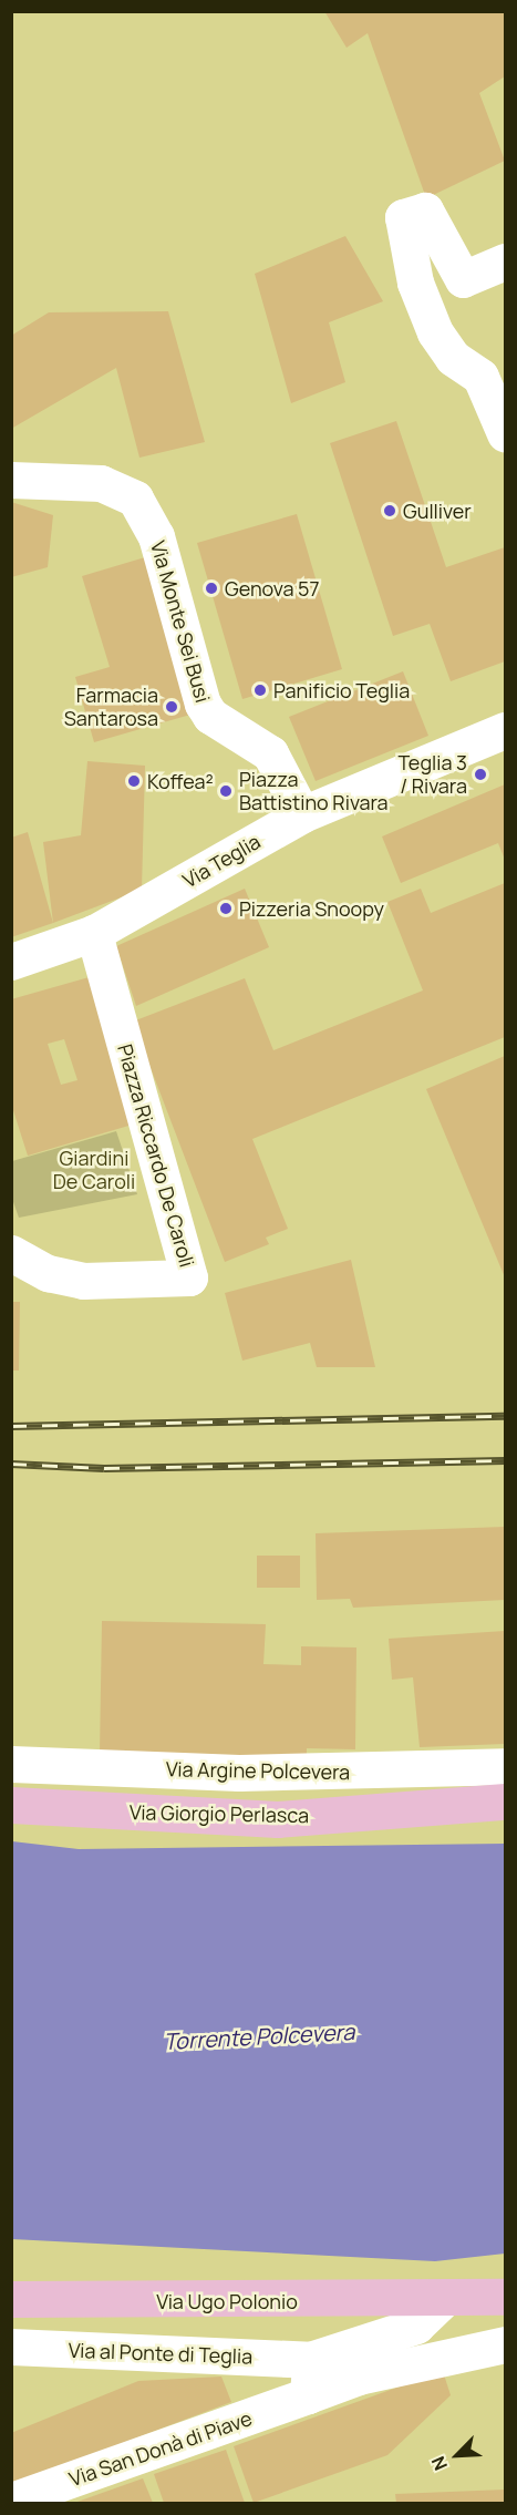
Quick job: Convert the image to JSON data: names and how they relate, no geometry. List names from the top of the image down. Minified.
{"streets":{"main road":["Via Giorgio Perlasca","Via Ugo Polonio"],"street":["Via Monte Sei Busi","Via Teglia","Piazza Riccardo De Caroli","Via Argine Polcevera","Via al Ponte di Teglia","Via San Donà di Piave"]},"crossings":[["Via Monte Sei Busi","Via Teglia"],["Via Teglia","Piazza Riccardo De Caroli"],["Via Ugo Polonio","Via San Donà di Piave"],["Via al Ponte di Teglia","Via San Donà di Piave"]],"water":["Torrente Polcevera"],"parks":["Giardini De Caroli"],"places":["Gulliver","Genova 57","Panificio Teglia","Farmacia Santarosa","Teglia 3 / Rivara","Koffea²","Piazza Battistino Rivara","Pizzeria Snoopy"],"north":"bottom left"}
